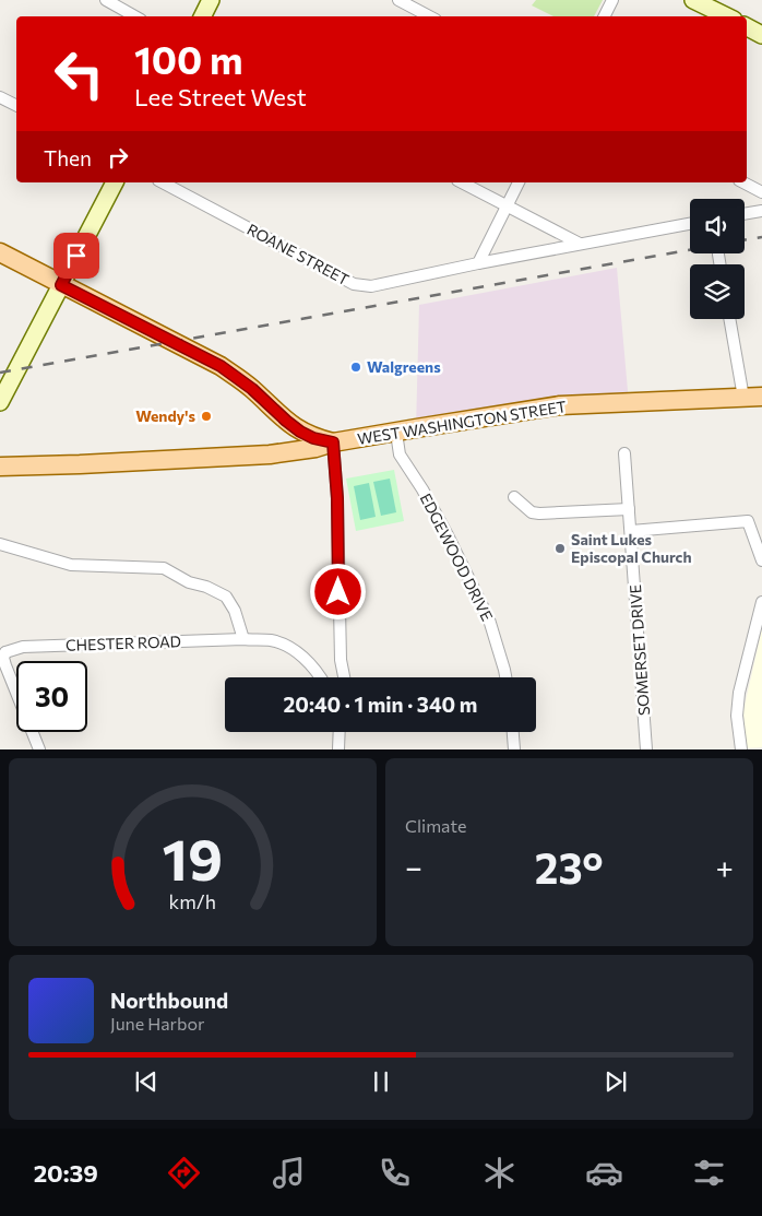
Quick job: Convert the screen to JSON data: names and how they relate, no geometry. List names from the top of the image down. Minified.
{"streets":{"main road":["WEST WASHINGTON STREET"],"street":["ROANE STREET","EDGEWOOD DRIVE","CHESTER ROAD","SOMERSET DRIVE"]},"crossings":[["WEST WASHINGTON STREET","EDGEWOOD DRIVE"]],"places":["Walgreens","Wendy's","Saint Lukes Episcopal Church"],"page":{"turn":["100 m","Lee Street West"],"then":"Then","limit":"30","trip":"20:40 · 1 min · 340 m","tile":"Climate","heat":["−","23°","+"],"song":["Northbound","June Harbor"],"tabs":"20:39","gauge":["19","km/h"]}}
